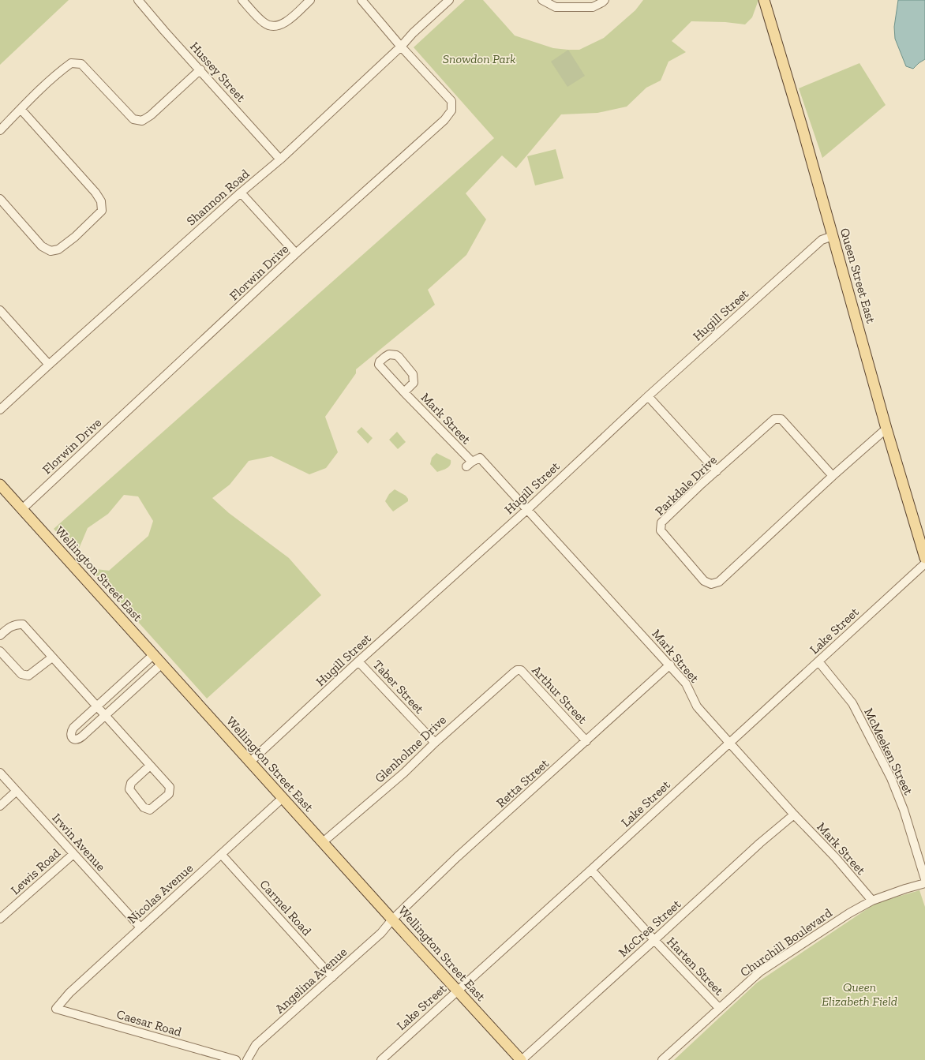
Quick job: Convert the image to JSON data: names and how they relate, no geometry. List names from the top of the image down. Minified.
{"streets":{"main road":["Queen Street East","Wellington Street East"],"street":["Hussey Street","Shannon Road","Florwin Drive","Hugill Street","Mark Street","Parkdale Drive","Lake Street","Taber Street","Arthur Street","Glenholme Drive","McMeeken Street","Retta Street","Irwin Avenue","Lewis Road","Nicolas Avenue","Carmel Road","McCrea Street","Churchill Boulevard","Harten Street","Angelina Avenue","Caesar Road"]},"crossings":[["Hussey Street","Shannon Road"],["Shannon Road","Florwin Drive"],["Florwin Drive","Wellington Street East"],["Queen Street East","Hugill Street"],["Queen Street East","Parkdale Drive"],["Hugill Street","Mark Street"],["Hugill Street","Wellington Street East"],["Hugill Street","Taber Street"],["Mark Street","Lake Street"],["Mark Street","Retta Street"],["Mark Street","McCrea Street"],["Mark Street","Churchill Boulevard"],["Wellington Street East","Lake Street"],["Wellington Street East","Glenholme Drive"],["Wellington Street East","Retta Street"],["Wellington Street East","Nicolas Avenue"],["Wellington Street East","McCrea Street"],["Wellington Street East","Angelina Avenue"],["Lake Street","McMeeken Street"],["Lake Street","Harten Street"],["Taber Street","Glenholme Drive"],["Arthur Street","Glenholme Drive"],["Arthur Street","Retta Street"],["Retta Street","Angelina Avenue"],["Irwin Avenue","Lewis Road"],["Irwin Avenue","Nicolas Avenue"],["Nicolas Avenue","Carmel Road"],["Nicolas Avenue","Caesar Road"],["Carmel Road","Angelina Avenue"],["McCrea Street","Harten Street"],["Churchill Boulevard","Harten Street"]],"parks":["Snowdon Park","Queen Elizabeth Field"]}
